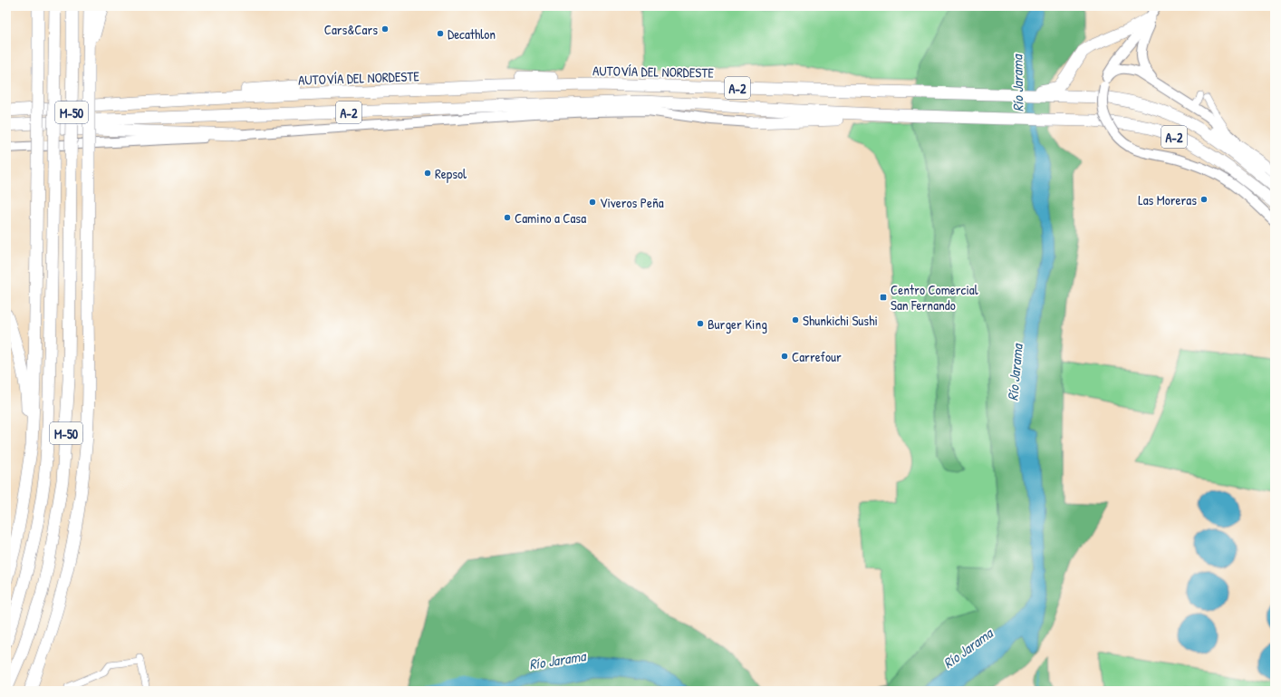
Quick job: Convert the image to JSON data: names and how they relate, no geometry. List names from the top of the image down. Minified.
{"streets":{"highway":["AUTOVÍA DEL NORDESTE","A-2","M-50"]},"crossings":[["AUTOVÍA DEL NORDESTE","A-2"]],"water":["Río Jarama"],"places":{"other":["Cars&Cars","Decathlon","Repsol","Las Moreras","Viveros Peña","Camino a Casa","Shunkichi Sushi","Burger King","Carrefour"],"transit":["Centro Comercial San Fernando"]}}
